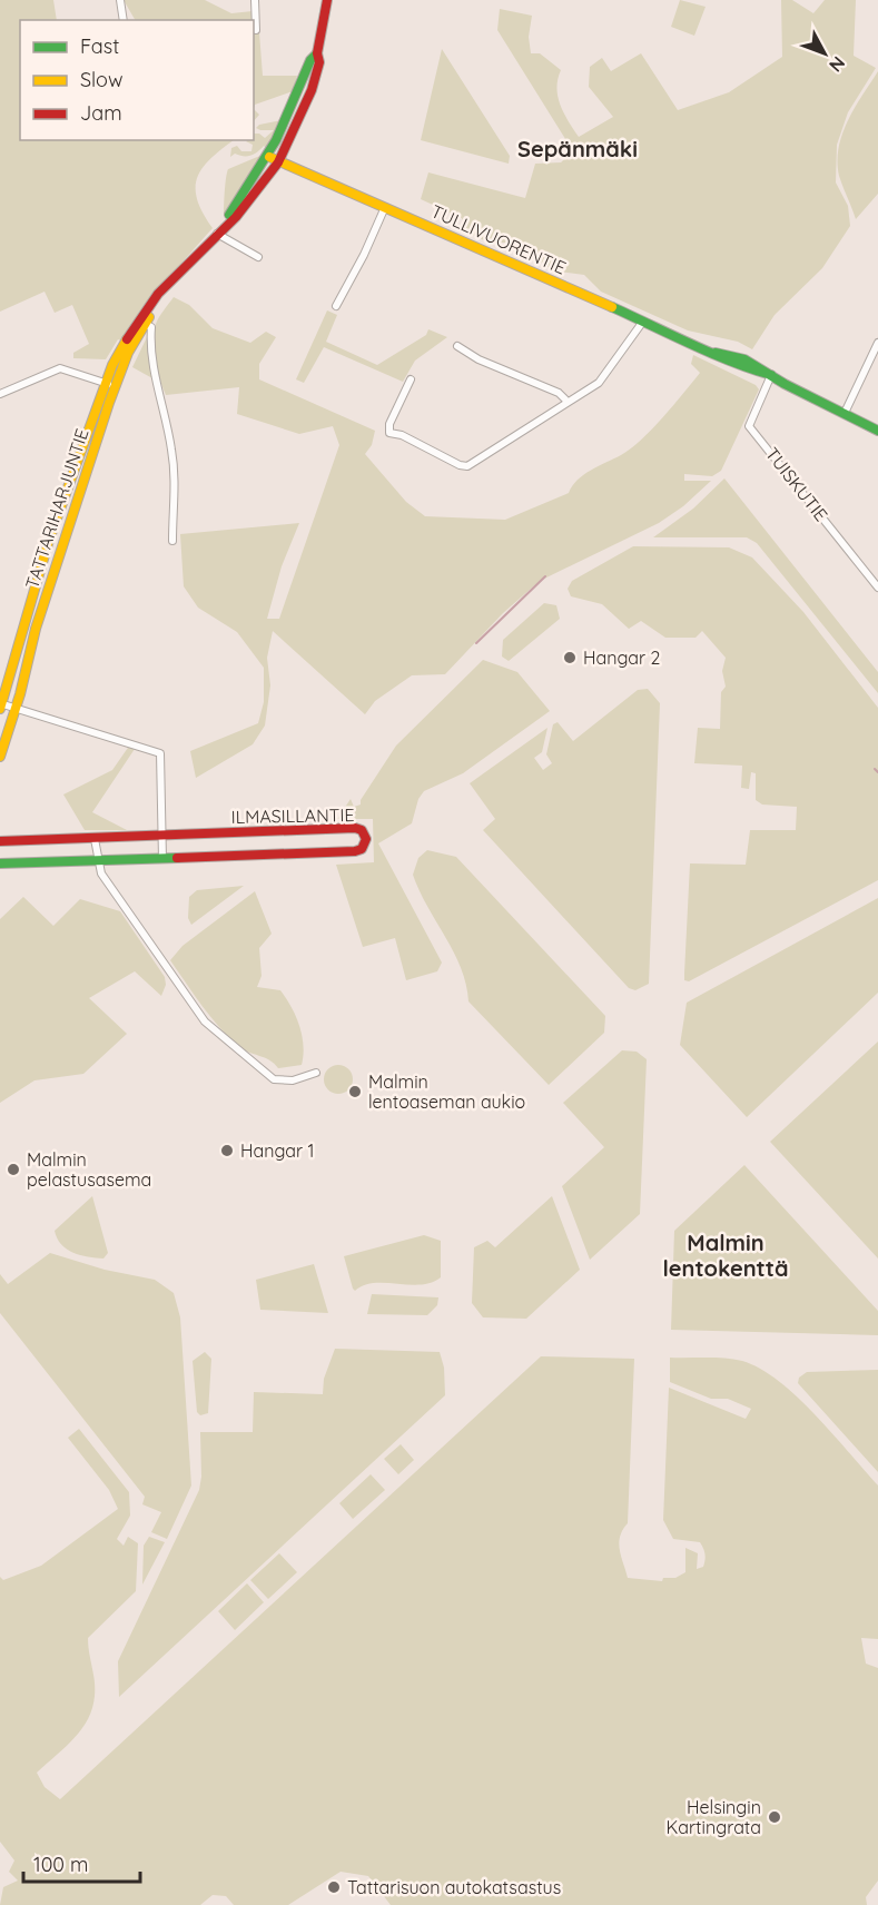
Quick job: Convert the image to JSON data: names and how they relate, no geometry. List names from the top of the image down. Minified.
{"streets":{"main road":["TULLIVUORENTIE","TATTARIHARJUNTIE","ILMASILLANTIE"],"street":["TUISKUTIE"]},"crossings":[["TULLIVUORENTIE","TUISKUTIE"],["TULLIVUORENTIE","TATTARIHARJUNTIE"]],"districts":["Sepänmäki","Malmin lentokenttä"],"places":["Hangar 2","Malmin lentoaseman aukio","Hangar 1","Malmin pelastusasema","Helsingin Kartingrata","Tattarisuon autokatsastus"],"legend":["Fast","Slow","Jam"],"scale_bar":"100 m","north":"bottom right"}
